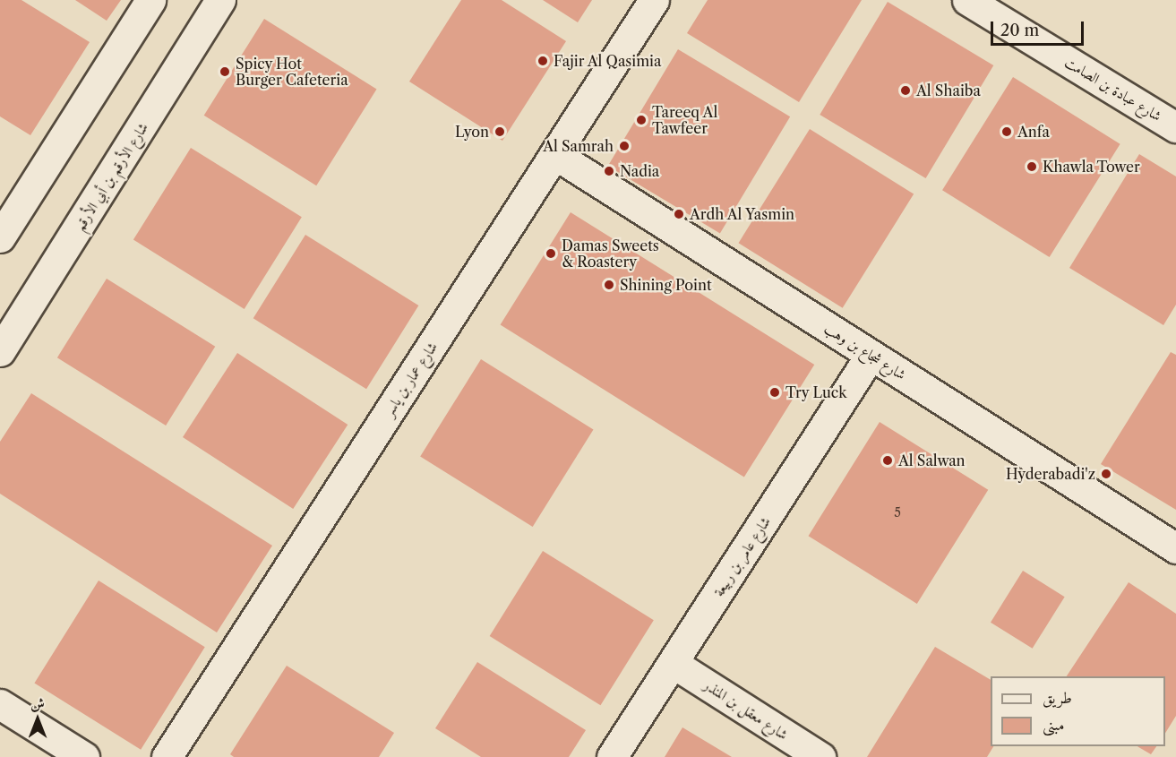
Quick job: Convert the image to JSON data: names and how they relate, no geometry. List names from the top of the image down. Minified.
{"streets":{"street":["شارع عبادة بن الصامت","شارع الأرقم بن أبي الأرقم","شارع شجاع بن وهب","شارع عمار بن ياسر","شارع عامر بن ربيعة","شارع معقل بن المنذر"]},"crossings":[["شارع شجاع بن وهب","شارع عمار بن ياسر"],["شارع شجاع بن وهب","شارع عامر بن ربيعة"],["شارع عامر بن ربيعة","شارع معقل بن المنذر"]],"places":["Fajir Al Qasimia","Spicy Hot Burger Cafeteria","Al Shaiba","Tareeq Al Tawfeer","Lyon","Anfa","Al Samrah","Khawla Tower","Nadia","Ardh Al Yasmin","Damas Sweets & Roastery","Shining Point","Try Luck","Al Salwan","Hyderabadi'z"],"house_numbers":["5"],"legend":["طريق","مبنى"],"scale_bar":"20 m","north":"top"}
